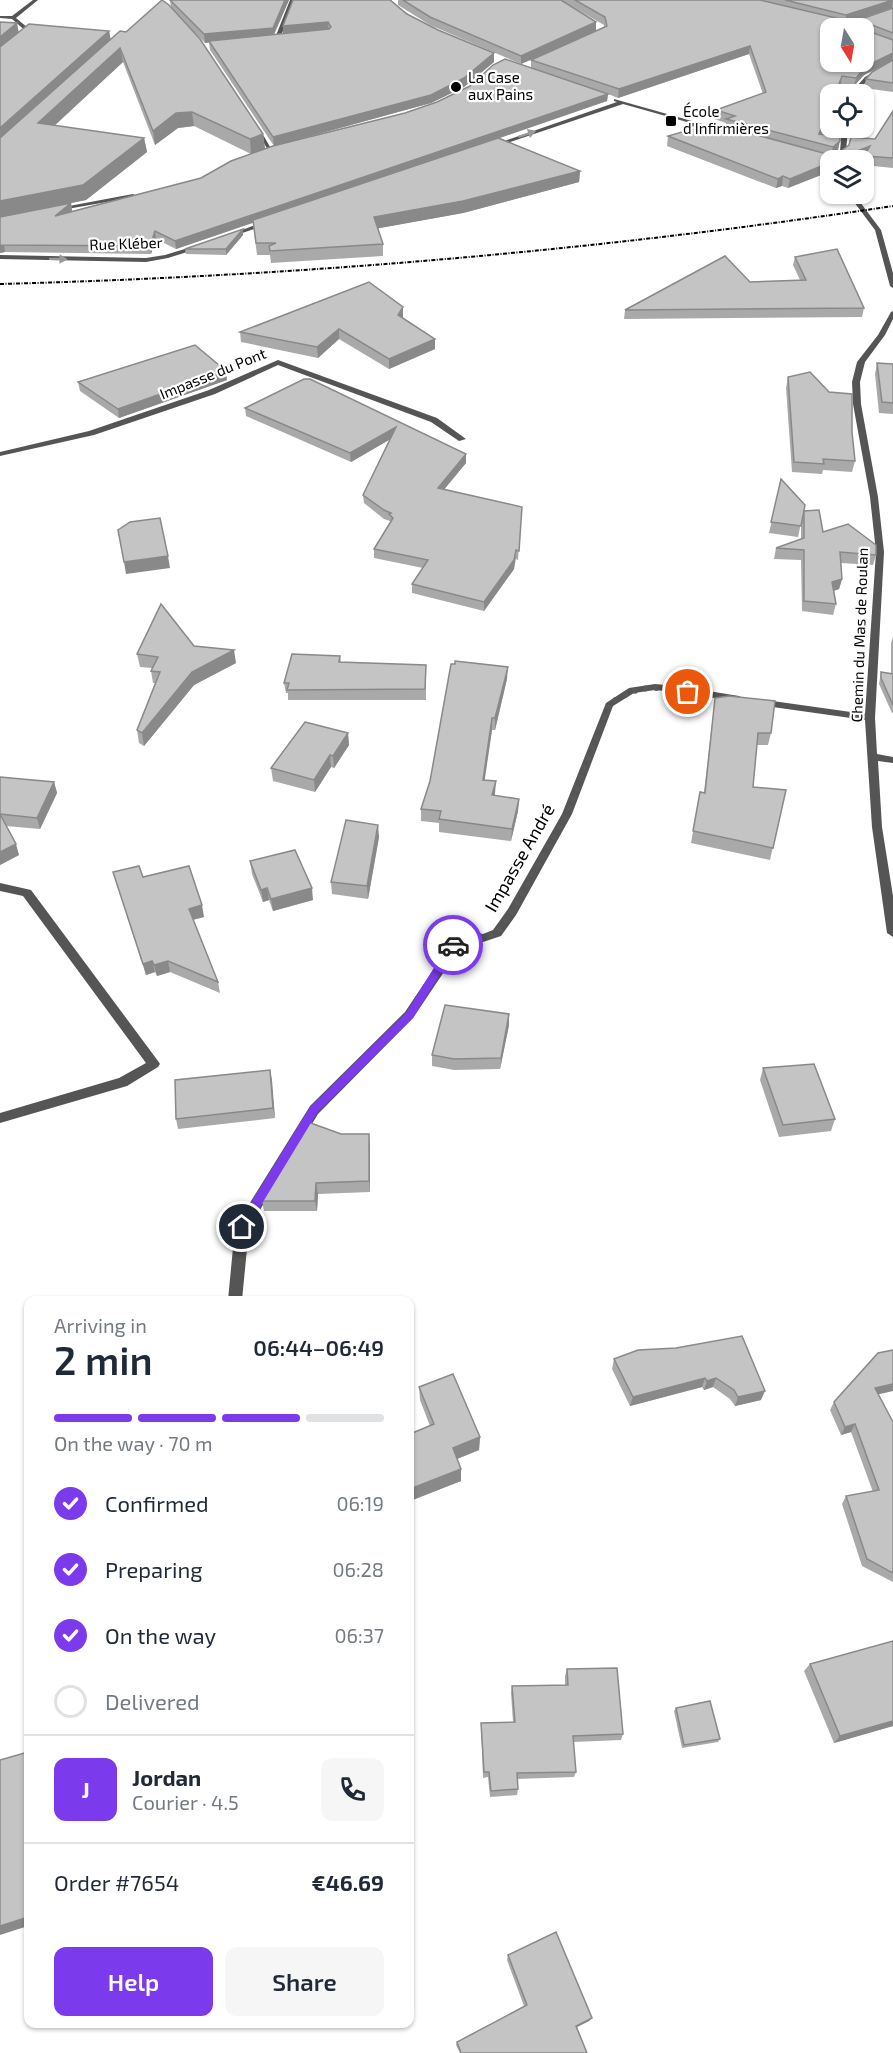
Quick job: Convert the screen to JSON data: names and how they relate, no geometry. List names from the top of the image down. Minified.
{"streets":{"street":["Rue Kléber","Impasse du Pont","Chemin du Mas de Roulan","Impasse André"]},"crossings":[["Chemin du Mas de Roulan","Impasse André"]],"places":{"other":["La Case aux Pains"],"transit":["École d'Infirmières"]},"north":"bottom","page":{"heading":["2 min","Arriving in","06:44–06:49"],"panel":["Jordan","Courier · 4.5","Order #7654","€46.69"],"bar":"On the way · 70 m","list":[["Confirmed","06:19"],["Preparing","06:28"],["On the way","06:37"],"Delivered"],"round":"J","buttons":["Help","Share"]}}
